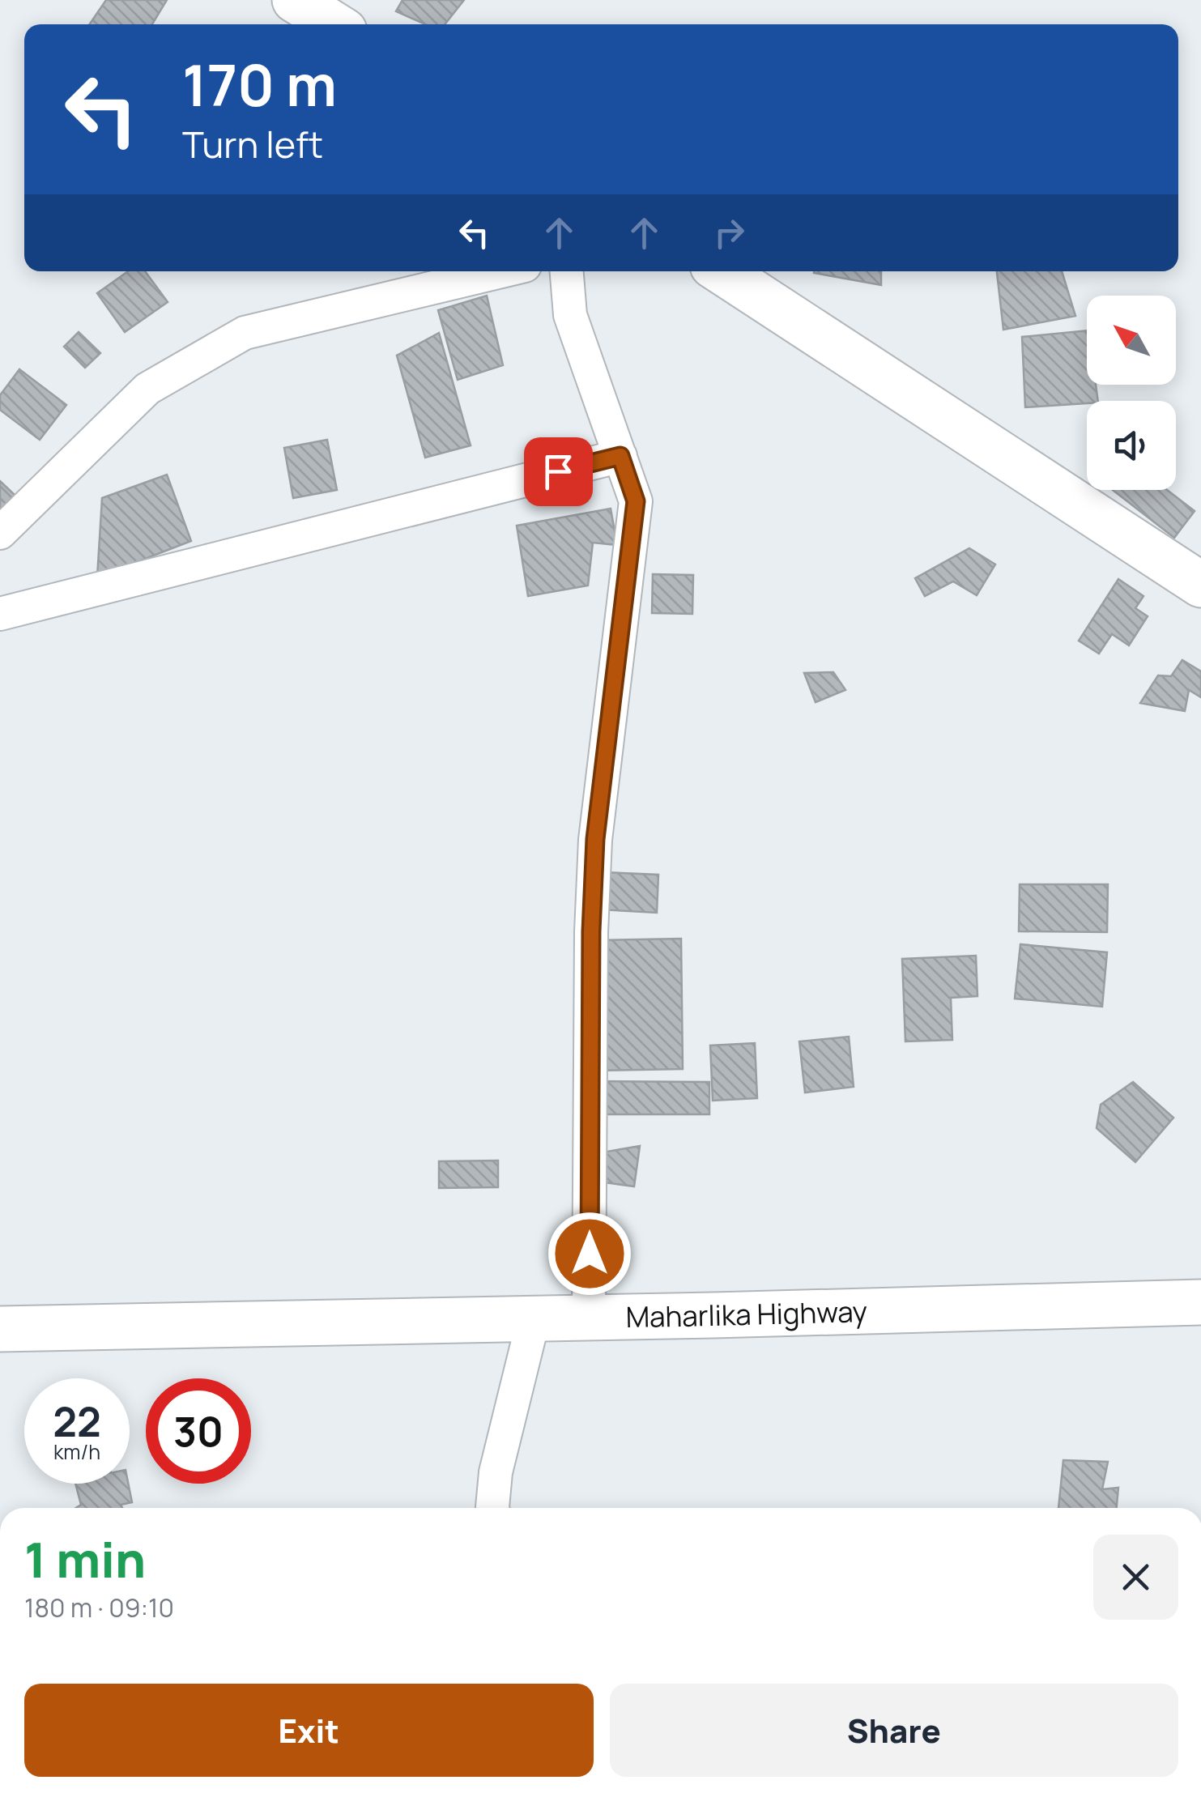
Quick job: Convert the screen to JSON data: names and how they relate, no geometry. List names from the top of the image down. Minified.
{"streets":{"main road":["Maharlika Highway"]},"north":"top left","page":{"turn":["170 m","Turn left"],"speed":"22 km/h","limit":"30","heading":["1 min","180 m · 09:10"],"buttons":["Exit","Share"]}}
